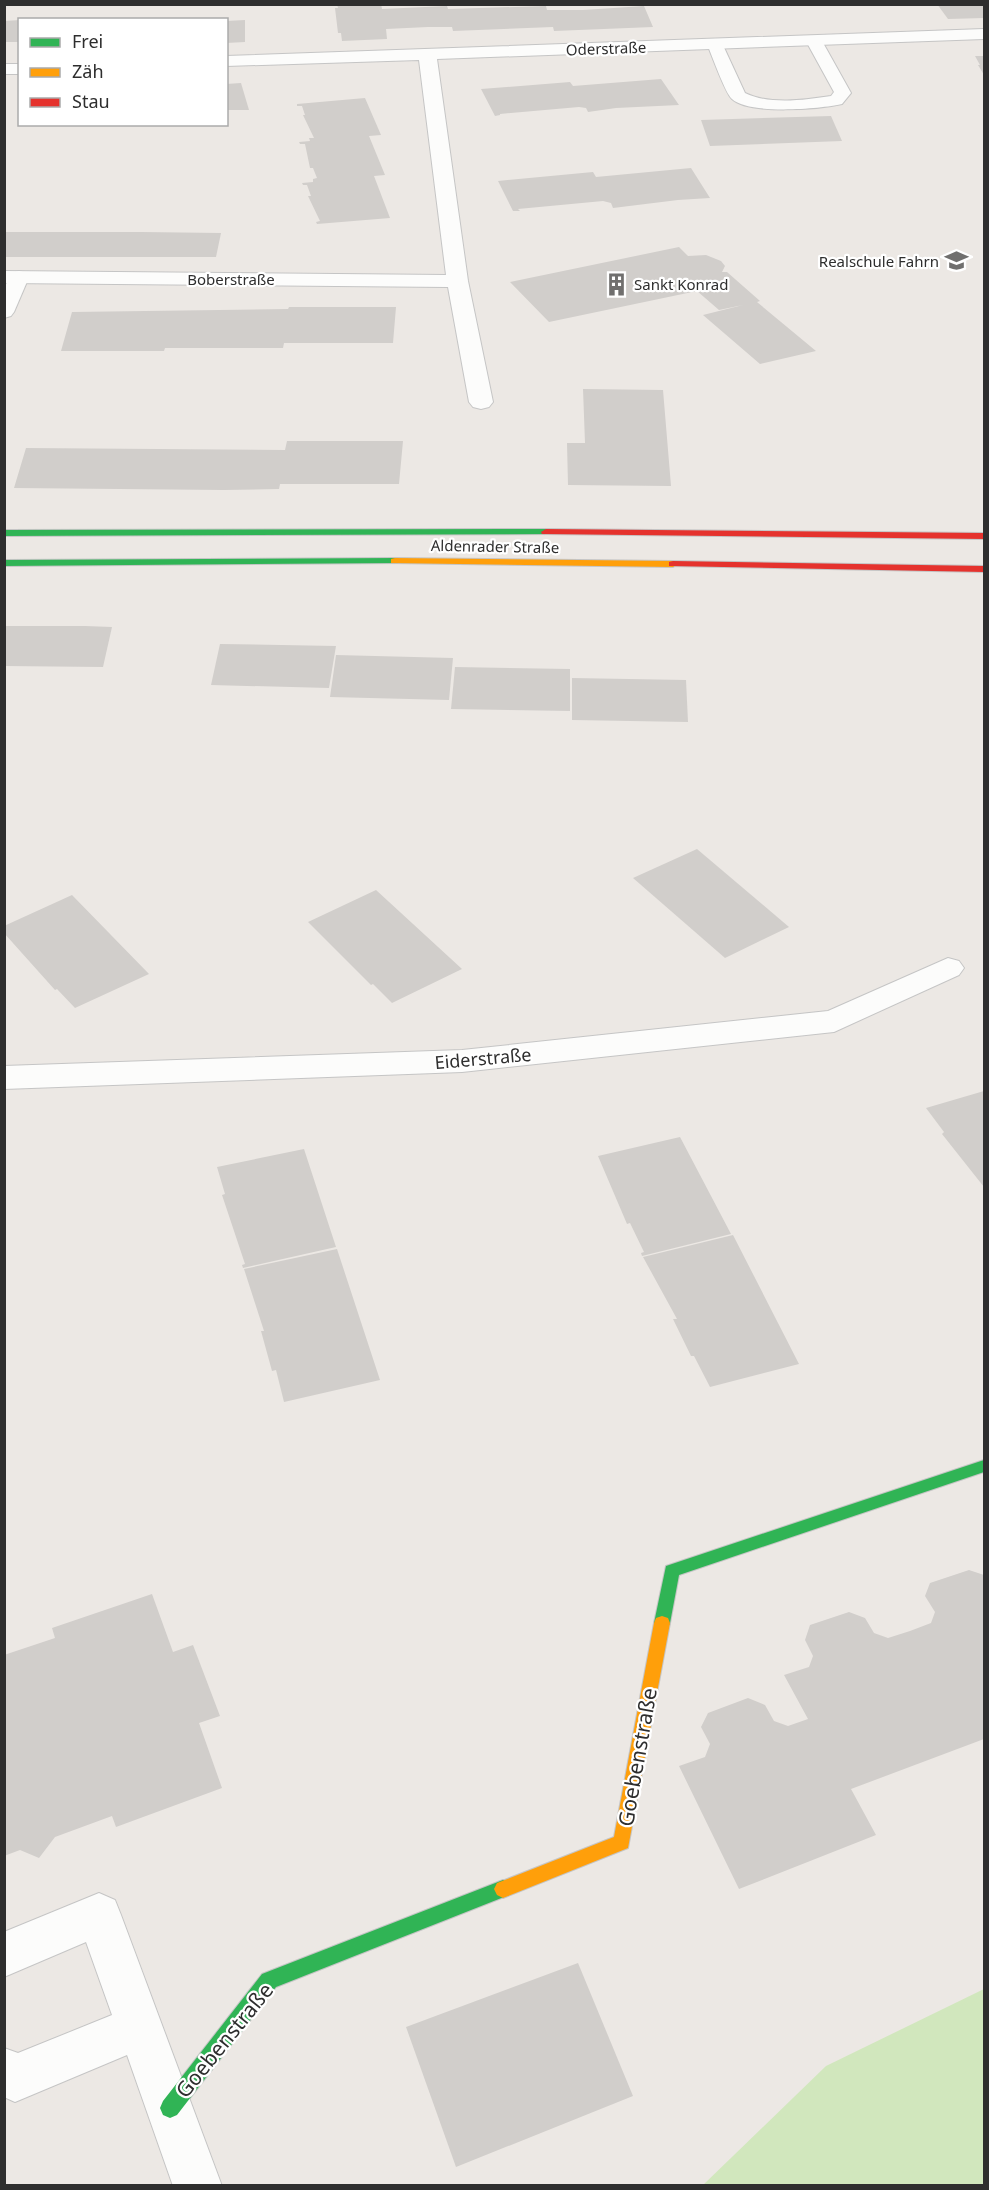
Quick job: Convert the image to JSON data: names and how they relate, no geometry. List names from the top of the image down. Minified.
{"streets":{"street":["Oderstraße","Boberstraße","Aldenrader Straße","Eiderstraße","Goebenstraße"]},"places":{"school or university":["Realschule Fahrn"],"building":["Sankt Konrad"]},"legend":["Frei","Zäh","Stau"]}
